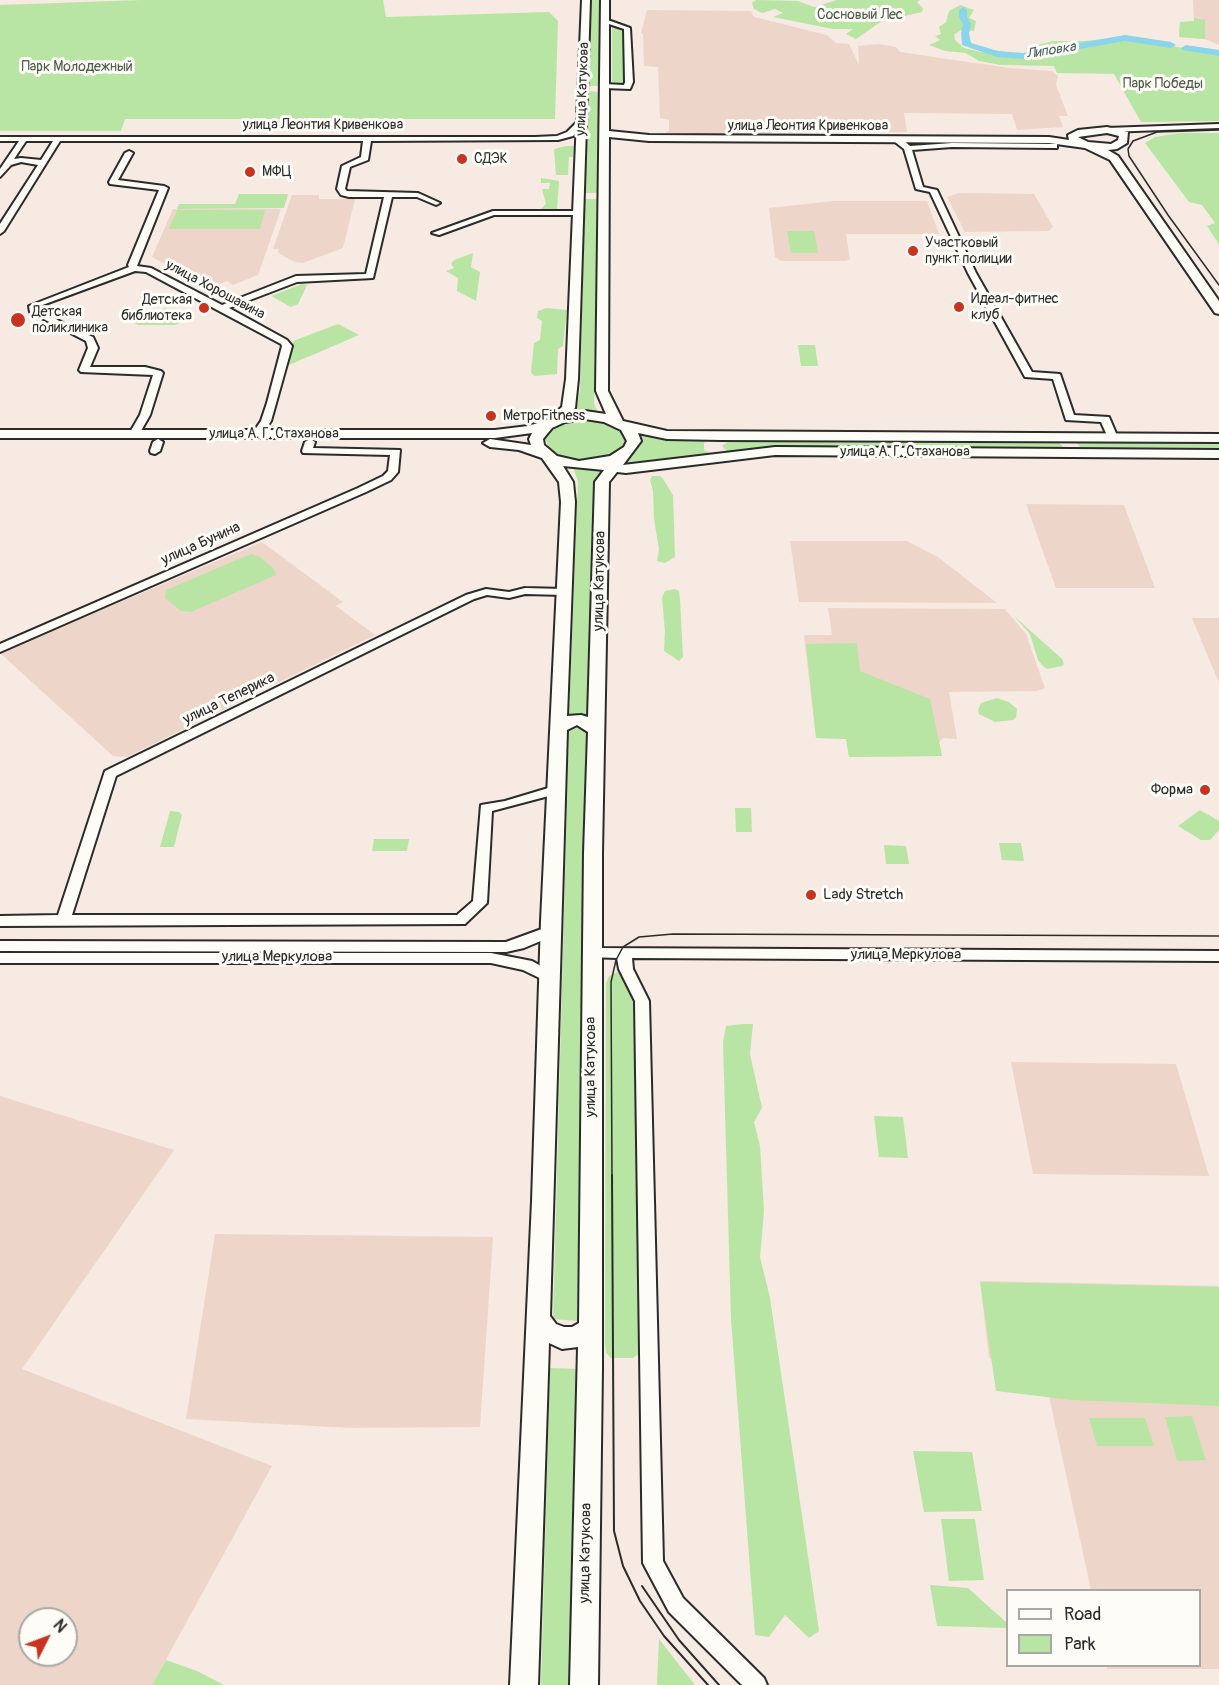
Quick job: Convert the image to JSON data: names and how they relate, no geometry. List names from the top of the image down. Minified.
{"streets":{"main road":["улица Катукова","улица Леонтия Кривенкова","улица А. Г. Стаханова"],"street":["улица Хорошавина","улица Бунина","улица Теперика","улица Меркулова"]},"crossings":[["улица Катукова","улица Леонтия Кривенкова"],["улица Катукова","улица А. Г. Стаханова"],["улица Катукова","улица Меркулова"],["улица Хорошавина","улица А. Г. Стаханова"],["улица А. Г. Стаханова","улица Бунина"]],"water":["Липовка"],"parks":["Сосновый Лес","Парк Молодежный","Парк Победы"],"places":["СДЭК","МФЦ","Участковый пункт полиции","Идеал-фитнес клуб","Детская библиотека","Детская поликлиника","МетроFitness","Форма","Lady Stretch"],"legend":["Road","Park"],"north":"top right"}
